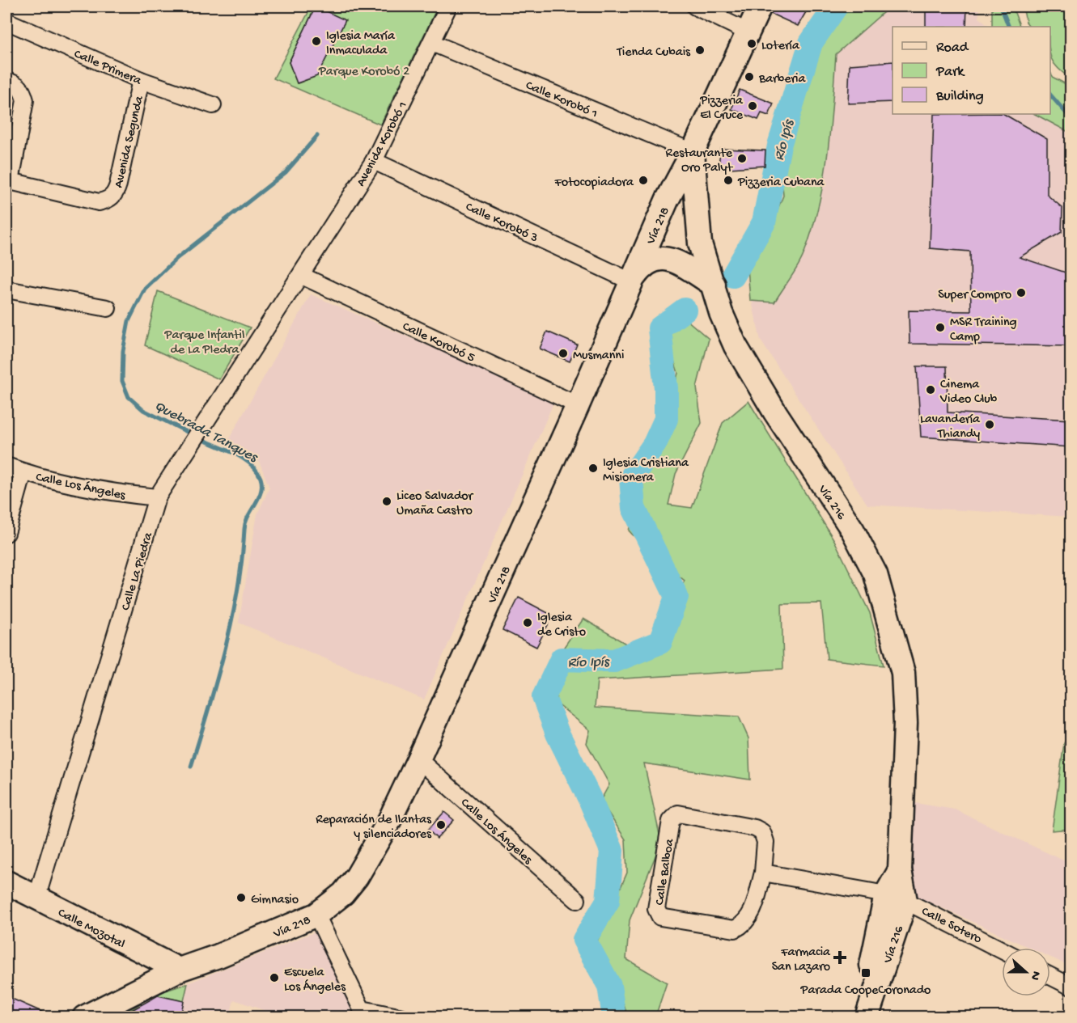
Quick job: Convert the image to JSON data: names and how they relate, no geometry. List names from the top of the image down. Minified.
{"streets":{"main road":["Vía 218","Vía 216","Calle Mozotal"],"street":["Calle Primera","Calle Korobó 1","Avenida Segunda","Avenida Korobó 1","Calle Korobó 3","Calle Korobó 5","Calle Los Ángeles","Calle La Piedra","Calle Balboa","Calle Sotero"]},"crossings":[["Calle Primera","Avenida Segunda"],["Calle Korobó 1","Avenida Korobó 1"],["Calle Korobó 1","Vía 218"],["Calle Korobó 1","Vía 216"],["Avenida Korobó 1","Calle Korobó 3"],["Avenida Korobó 1","Calle Korobó 5"],["Avenida Korobó 1","Calle La Piedra"],["Calle Korobó 3","Vía 218"],["Vía 218","Calle Korobó 5"],["Vía 218","Calle Los Ángeles"],["Vía 218","Vía 216"],["Vía 218","Calle Mozotal"],["Calle Korobó 5","Calle La Piedra"],["Calle Los Ángeles","Calle La Piedra"],["Vía 216","Calle Sotero"],["Calle La Piedra","Calle Mozotal"]],"water":["Río Ipís","Quebrada Tanques"],"parks":["Parque Korobó 2","Parque Infantil de La PIedra"],"places":{"other":["Iglesia María Inmaculada","Lotería","Tienda Cubais","Barberia","Pizzeria El Cruce","Restaurante Oro Palyt","Fotocopiadora","Pizzeria Cubana","Super Compro","MSR Training Camp","Musmanni","Cinema Video Club","Lavandería Thiandy","Iglesia Cristiana Misionera","Liceo Salvador Umaña Castro","Iglesia de Cristo","Reparación de llantas y silenciadores","Gimnasio","Escuela Los Ángeles"],"health":["Farmacia San Lazaro"],"transit":["Parada CoopeCoronado"]},"legend":["Road","Park","Building"],"north":"right"}
